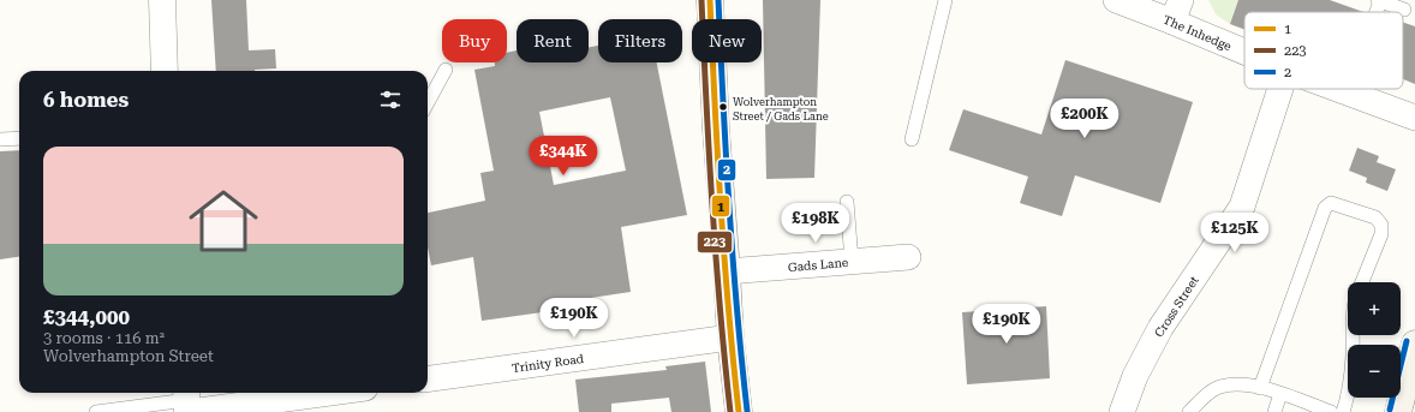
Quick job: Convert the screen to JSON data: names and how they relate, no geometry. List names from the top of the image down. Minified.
{"streets":{"street":["The Inhedge","Gads Lane","Cross Street","Trinity Road"]},"places":["Wolverhampton Street / Gads Lane"],"lines":["transit line 1","transit line 223","transit line 2"],"legend":["1","223","2"],"page":{"chip":["Buy","Rent","Filters","New"],"heading":"6 homes","price":["£200K","£344K","£198K","£125K","£190K","£190K"],"list":[{"name":"£344,000","note":"3 rooms · 116 m² · Wolverhampton Street"}],"map_buttons":["+","−"]}}
